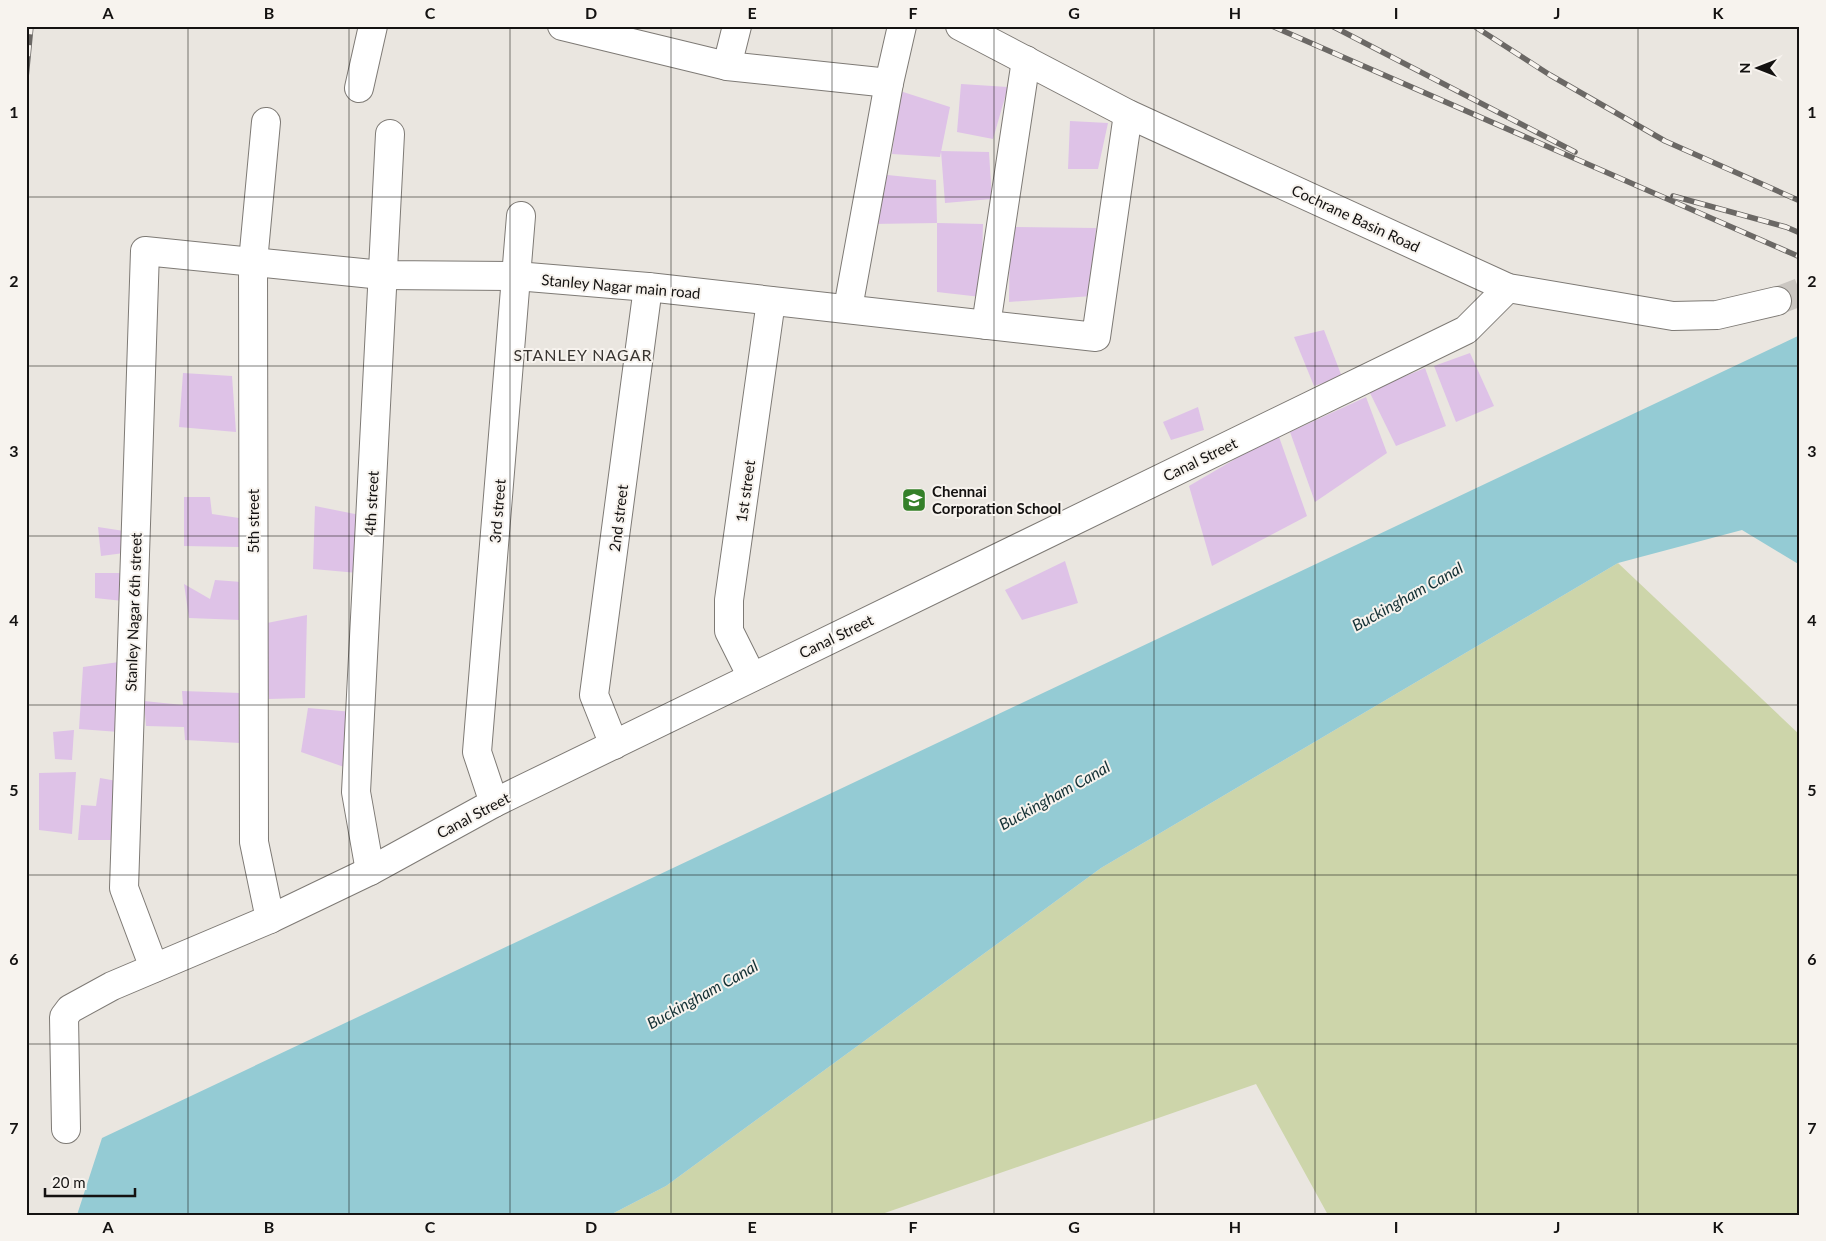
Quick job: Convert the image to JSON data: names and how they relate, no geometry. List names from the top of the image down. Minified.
{"streets":{"street":["Cochrane Basin Road","Stanley Nagar main road","Canal Street","1st street","4th street","3rd street","2nd street","5th street","Stanley Nagar 6th street"]},"crossings":[["Cochrane Basin Road","Stanley Nagar main road"],["Cochrane Basin Road","Canal Street"],["Stanley Nagar main road","1st street"],["Stanley Nagar main road","4th street"],["Stanley Nagar main road","3rd street"],["Stanley Nagar main road","2nd street"],["Stanley Nagar main road","5th street"],["Stanley Nagar main road","Stanley Nagar 6th street"],["Canal Street","1st street"],["Canal Street","4th street"],["Canal Street","3rd street"],["Canal Street","2nd street"],["Canal Street","5th street"],["Canal Street","Stanley Nagar 6th street"]],"districts":["STANLEY NAGAR"],"water":["Buckingham Canal"],"places":{"school or university":["Chennai Corporation School"]},"scale_bar":"20 m","north":"left","grid":{"columns":["A","B","C","D","E","F","G","H","I","J","K"],"rows":["1","2","3","4","5","6","7"]}}
